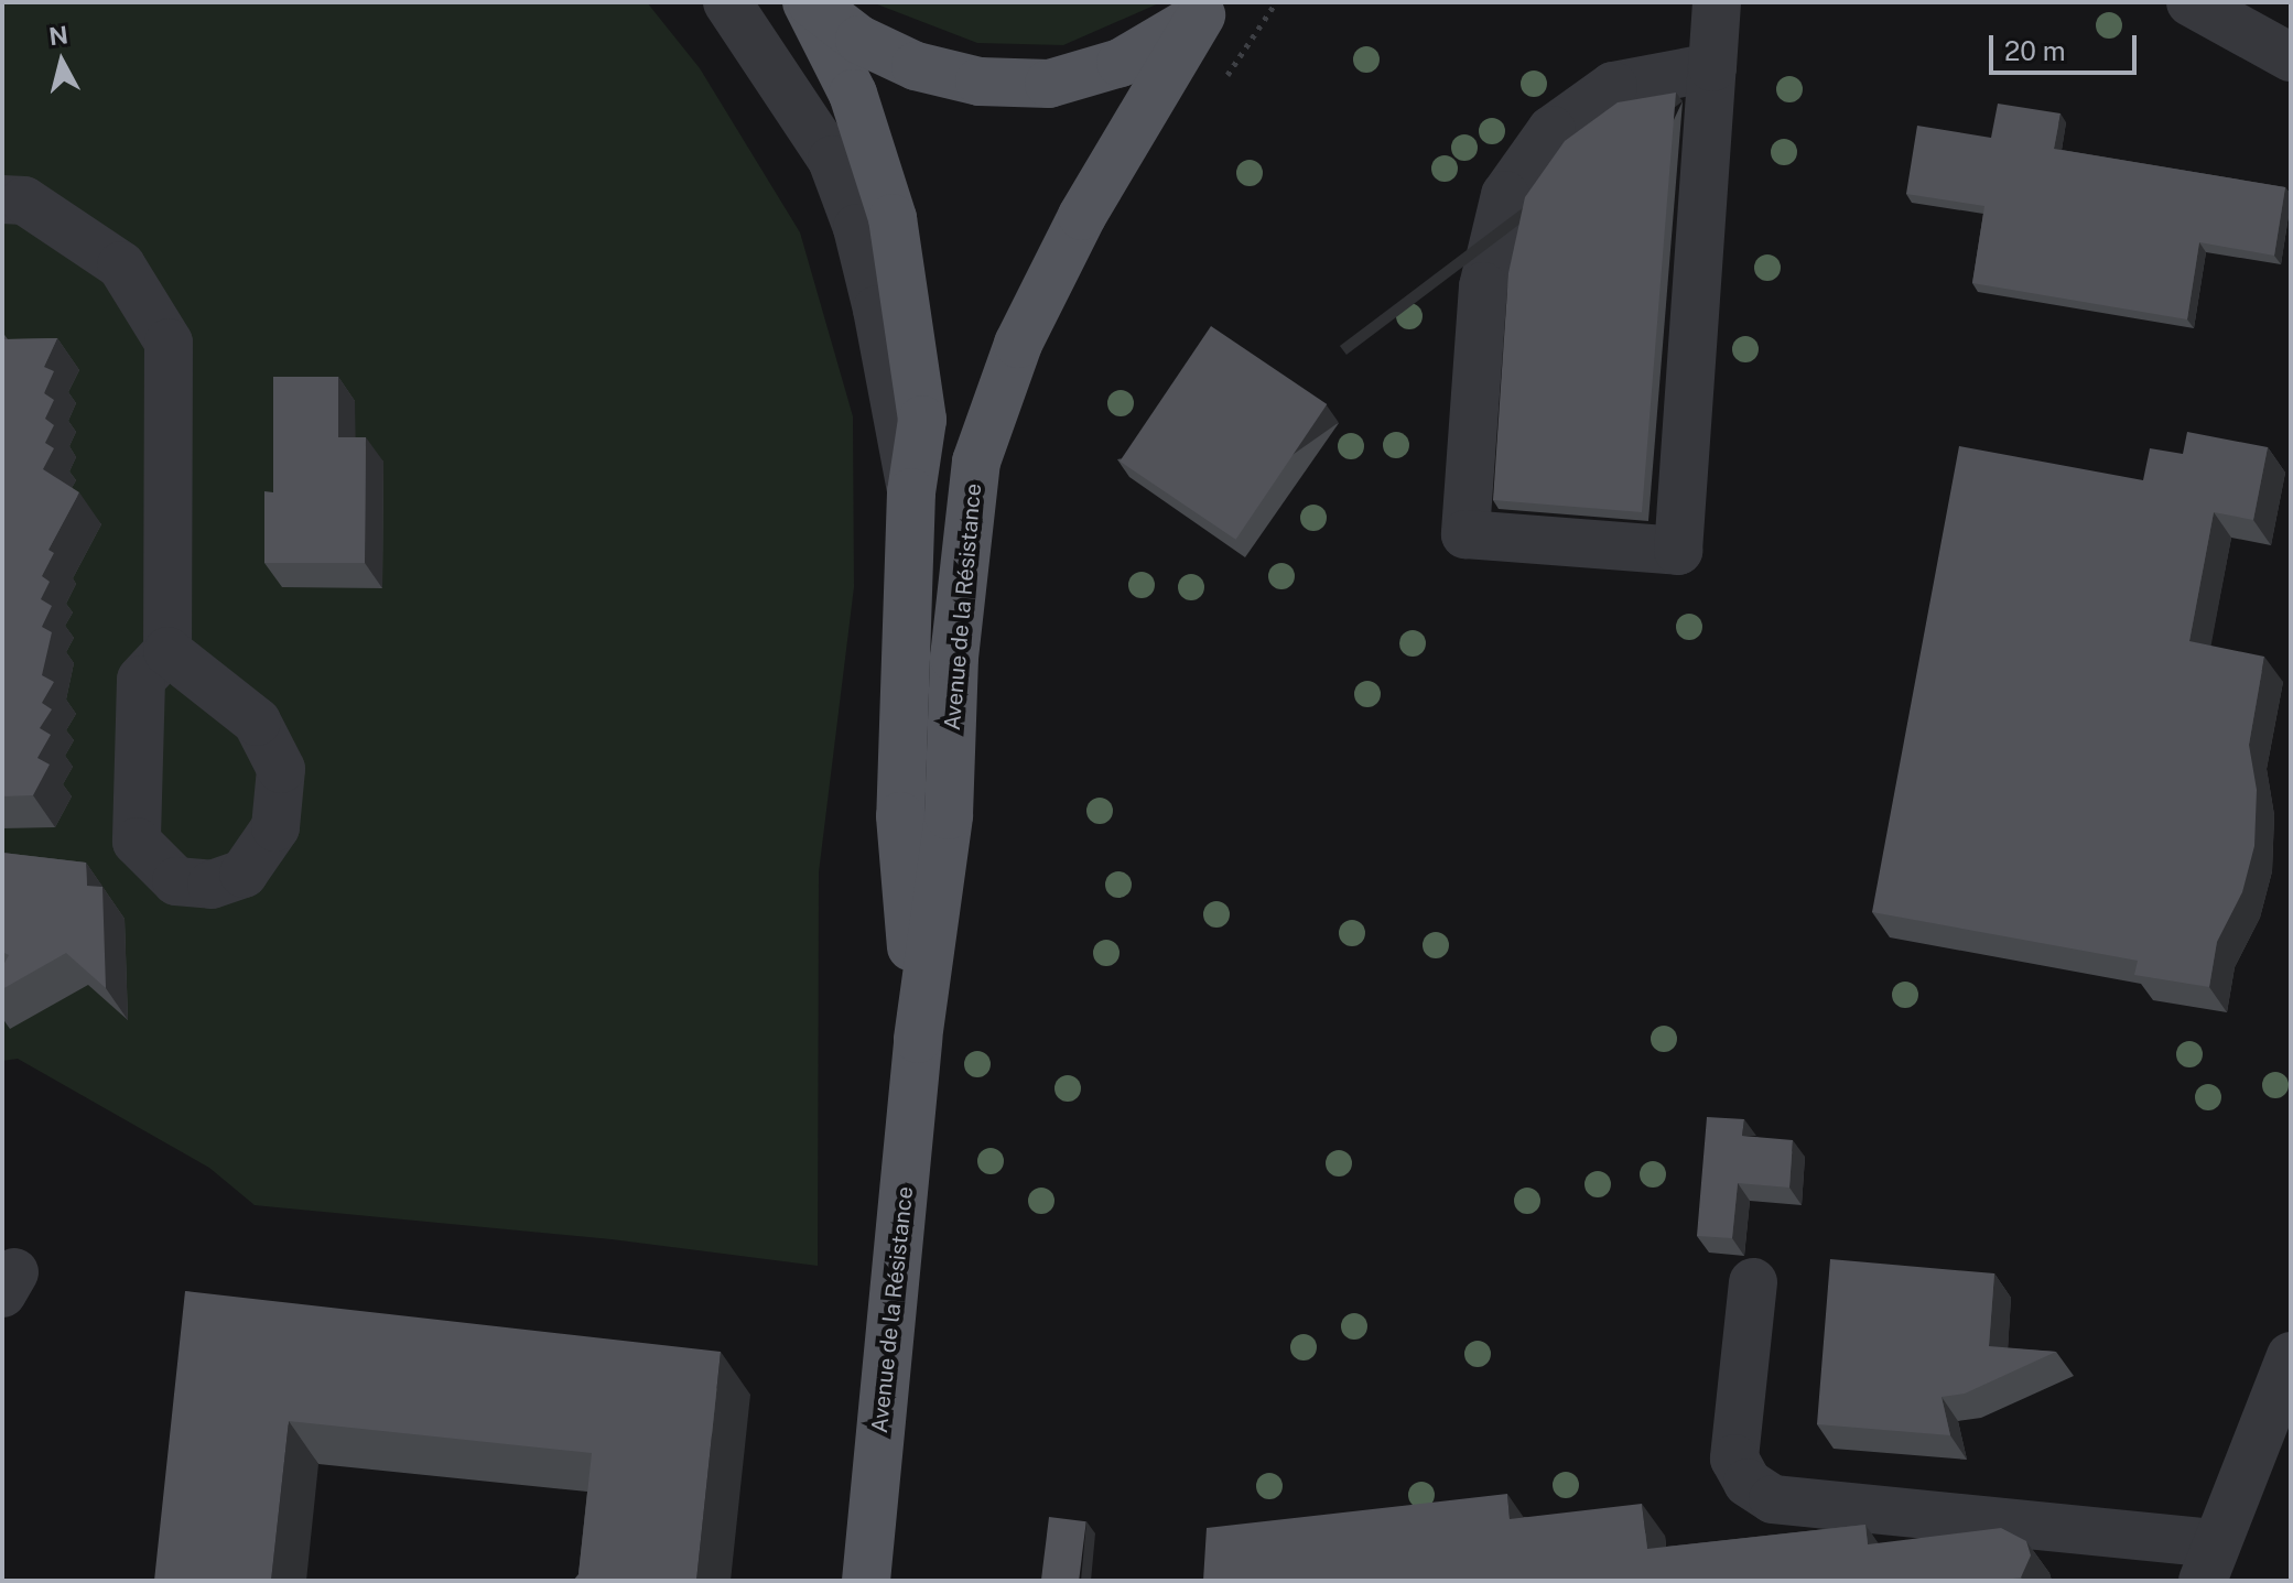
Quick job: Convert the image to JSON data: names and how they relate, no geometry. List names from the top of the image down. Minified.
{"streets":{"main road":["Avenue de la Résistance"]},"scale_bar":"20 m","north":"top"}
